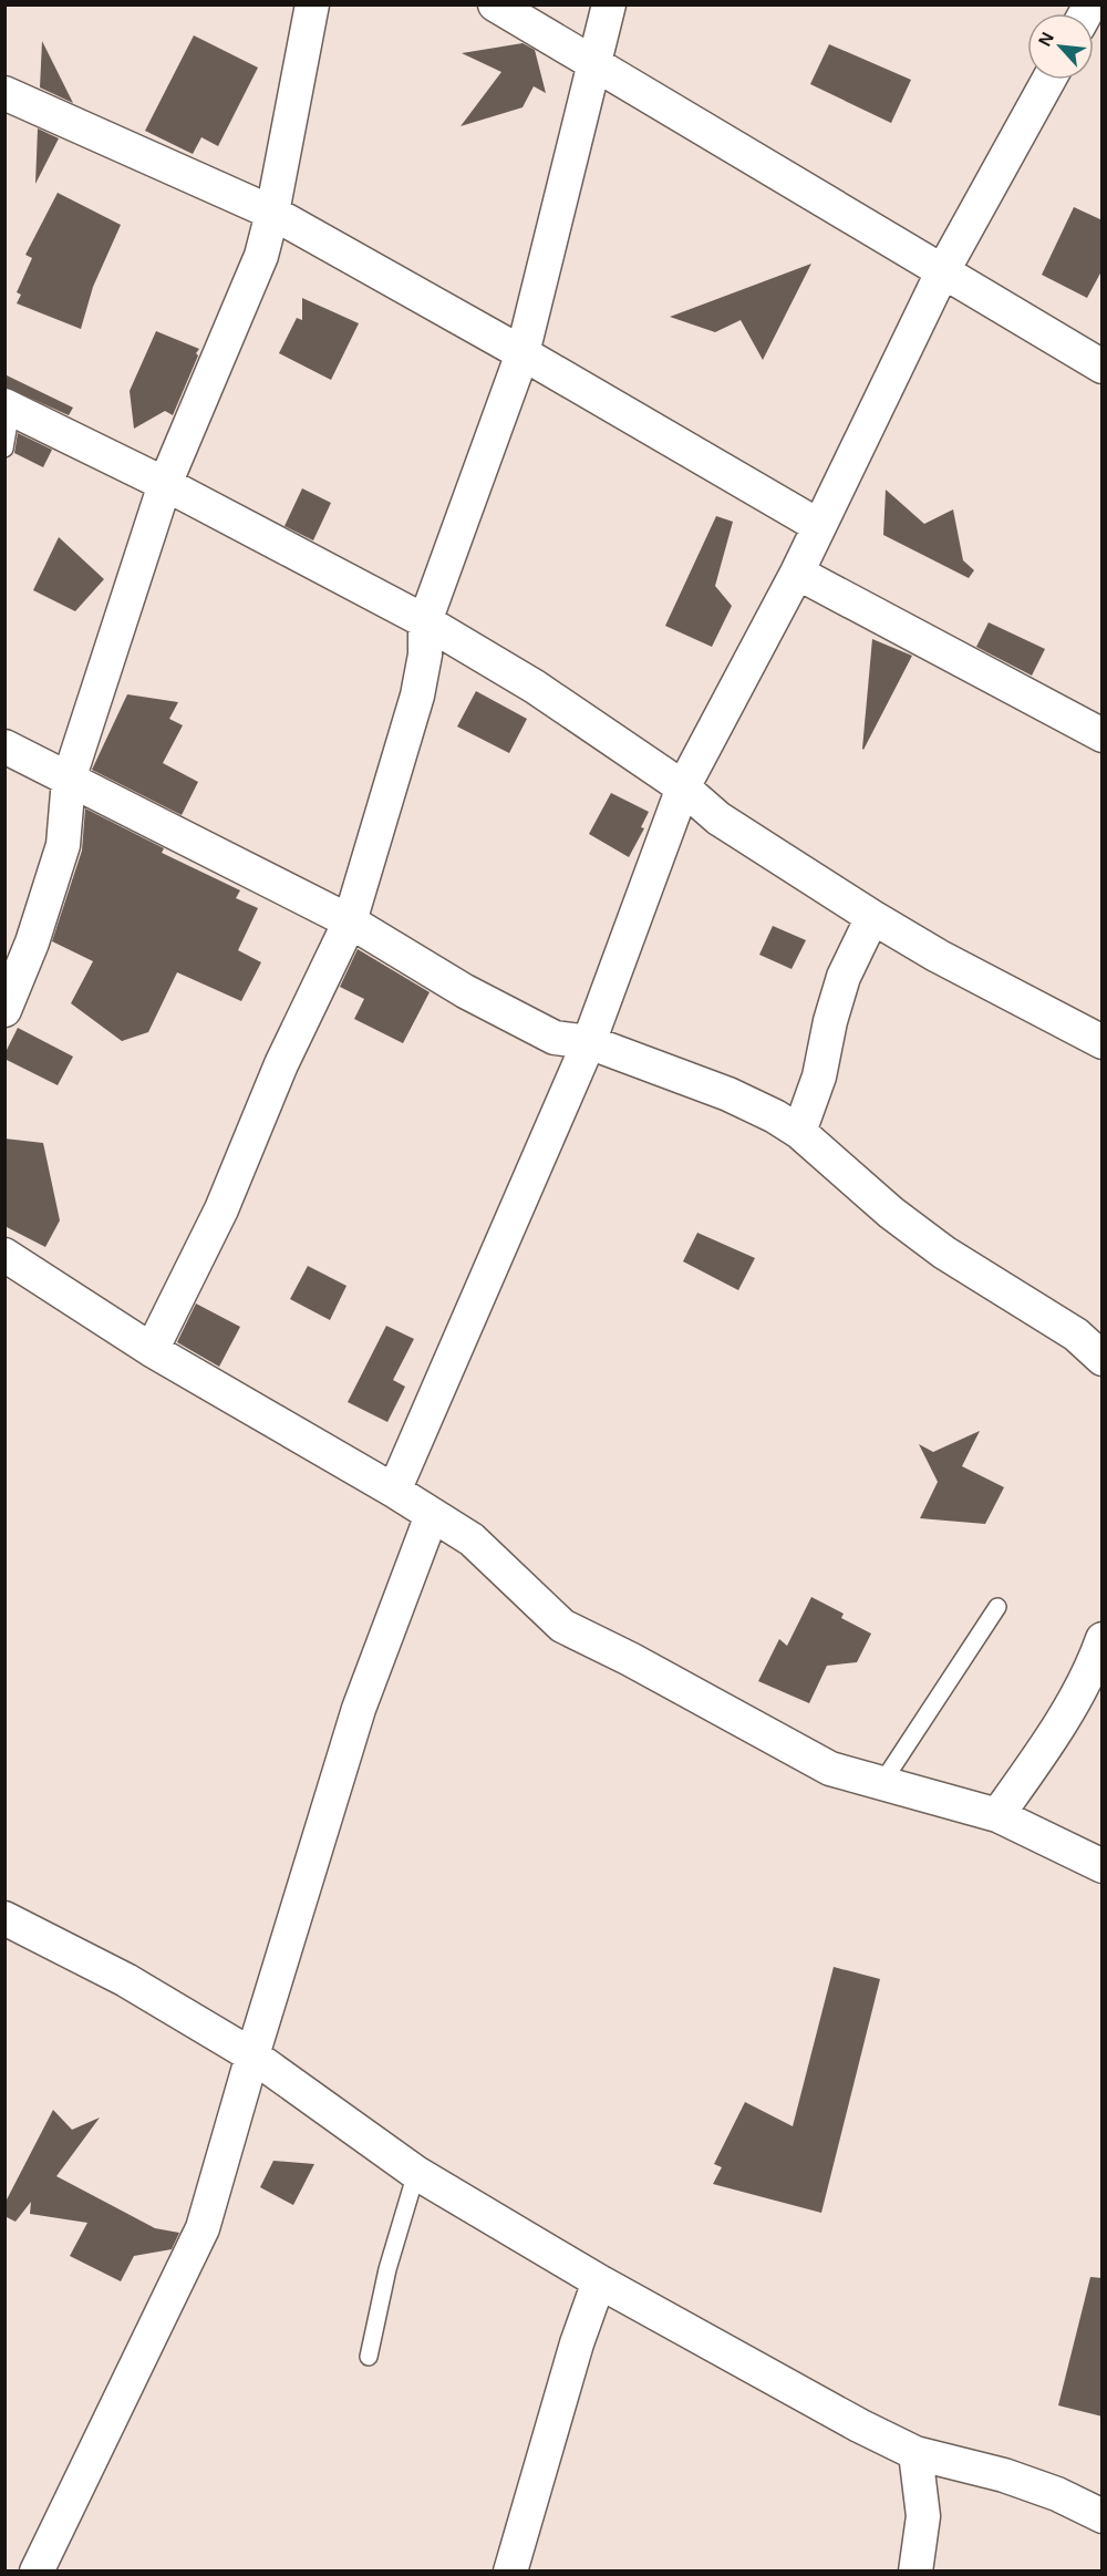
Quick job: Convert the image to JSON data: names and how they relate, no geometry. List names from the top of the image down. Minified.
{"north":"top left"}
